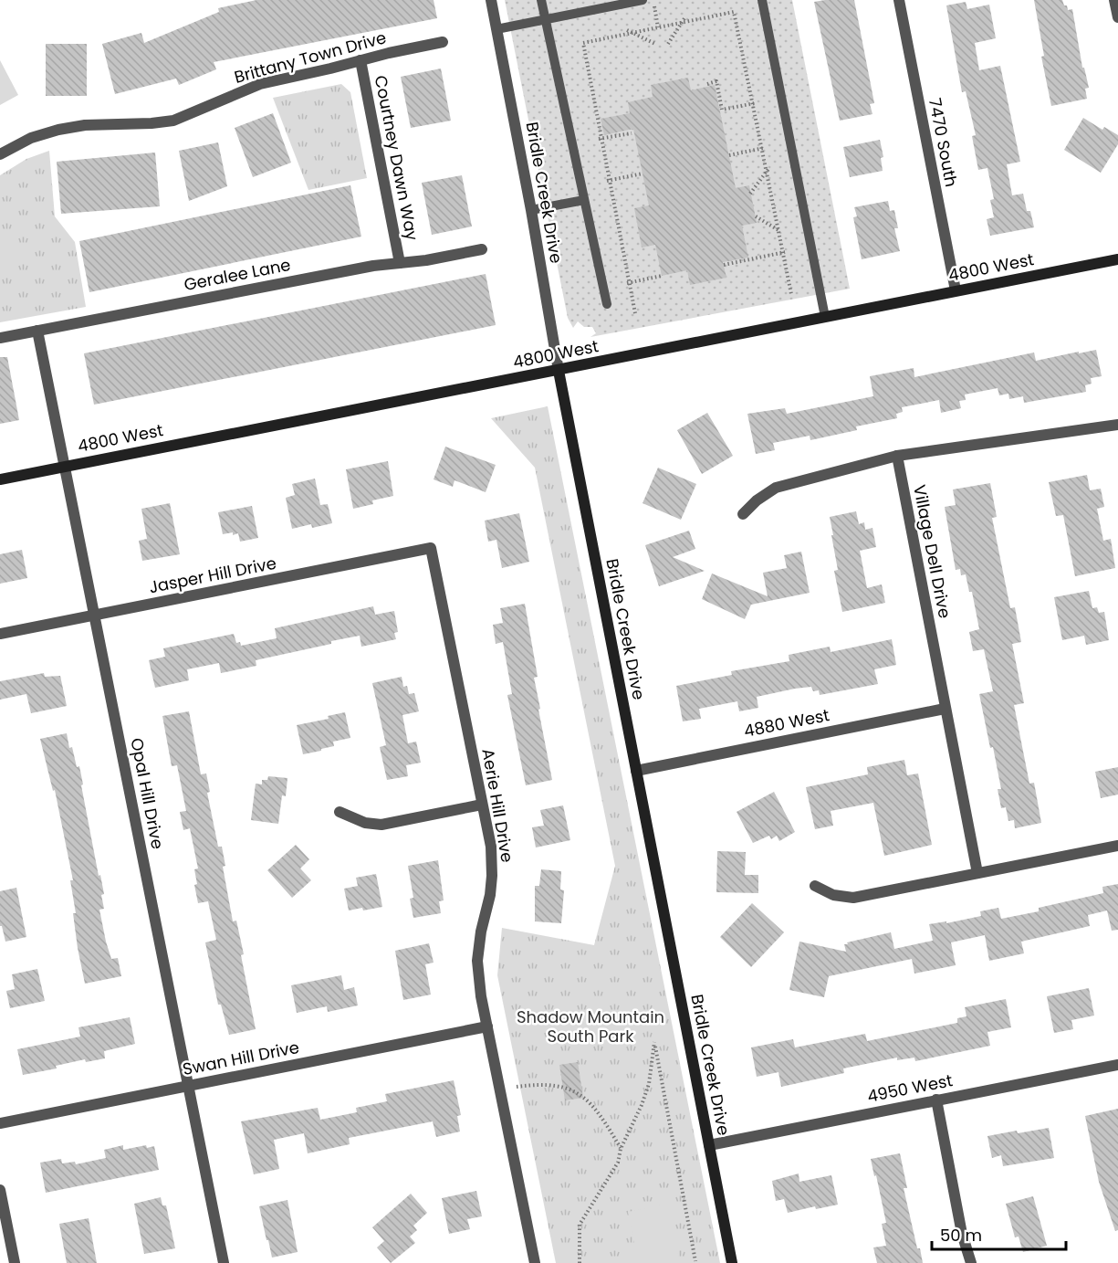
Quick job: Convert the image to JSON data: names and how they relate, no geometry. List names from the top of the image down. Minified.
{"streets":{"main road":["Bridle Creek Drive","4800 West"],"street":["Brittany Town Drive","7470 South","Courtney Dawn Way","Geralee Lane","Village Dell Drive","Jasper Hill Drive","4880 West","Opal Hill Drive","Aerie Hill Drive","Swan Hill Drive","4950 West"]},"crossings":[["Brittany Town Drive","Courtney Dawn Way"],["7470 South","4800 West"],["Courtney Dawn Way","Geralee Lane"],["Bridle Creek Drive","4800 West"],["Bridle Creek Drive","4880 West"],["Bridle Creek Drive","4950 West"],["4800 West","Opal Hill Drive"],["Geralee Lane","Opal Hill Drive"],["Village Dell Drive","4880 West"],["Jasper Hill Drive","Opal Hill Drive"],["Jasper Hill Drive","Aerie Hill Drive"],["Opal Hill Drive","Swan Hill Drive"],["Aerie Hill Drive","Swan Hill Drive"]],"parks":["Shadow Mountain South Park"],"scale_bar":"50 m"}
